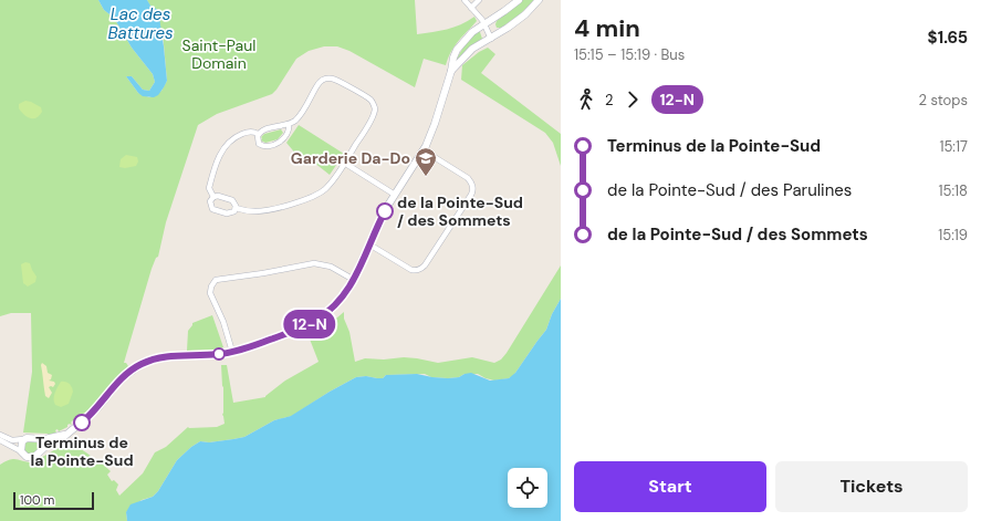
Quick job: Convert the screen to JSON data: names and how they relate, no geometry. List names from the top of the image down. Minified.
{"water":["Lac des Battures"],"parks":["Saint-Paul Domain"],"places":{"school or university":["Garderie Da-Do"],"other":["de la Pointe-Sud / des Sommets","Terminus de la Pointe-Sud"]},"lines":["bus line 12-N"],"scale_bar":"100 m","page":{"on_map":"12-N","heading":["4 min","15:15 – 15:19 · Bus","$1.65"],"legs":["2","12-N","2 stops"],"list":[{"name":"Terminus de la Pointe-Sud","value":"15:17"},{"name":"de la Pointe-Sud / des Parulines","value":"15:18"},{"name":"de la Pointe-Sud / des Sommets","value":"15:19"}],"buttons":["Start","Tickets"],"scale":"100 m"}}
